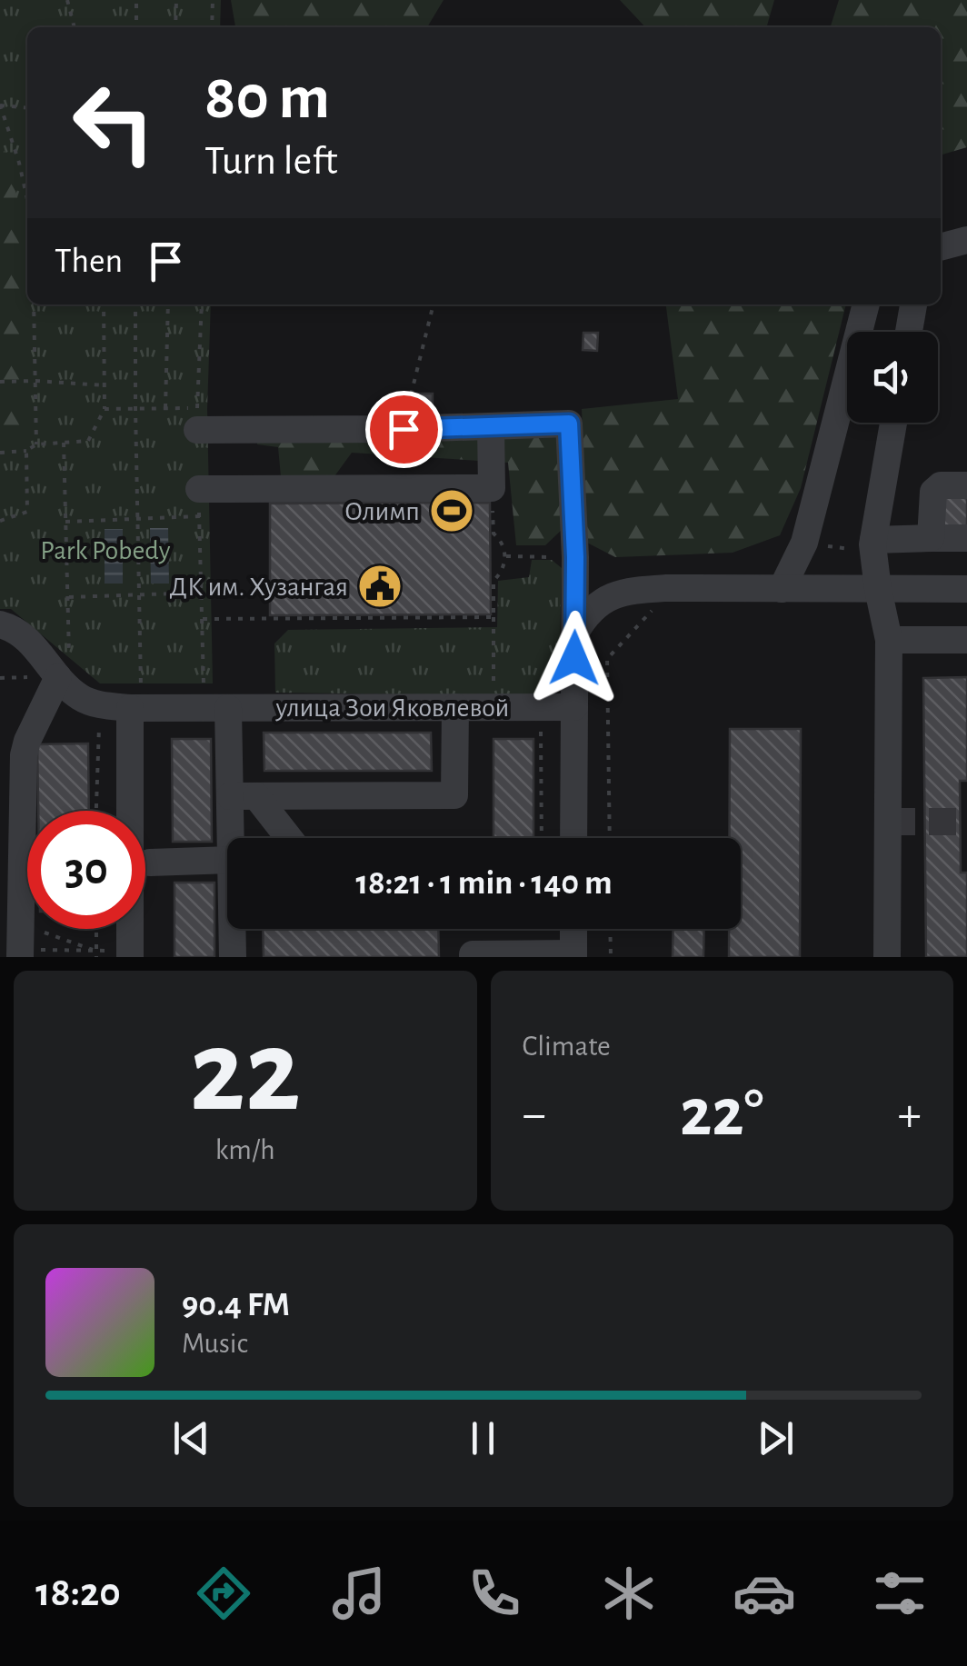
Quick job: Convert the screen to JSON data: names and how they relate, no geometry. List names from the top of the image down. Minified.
{"streets":{"street":["улица Зои Яковлевой"]},"parks":["Park Pobedy"],"places":{"sports":["Олимп"],"public building":["ДК им. Хузангая"]},"page":{"turn":["80 m","Turn left"],"then":"Then","limit":"30","trip":"18:21 · 1 min · 140 m","tile":[["22","km/h"],"Climate"],"heat":["−","22°","+"],"song":["90.4 FM","Music"],"tabs":"18:20"}}
